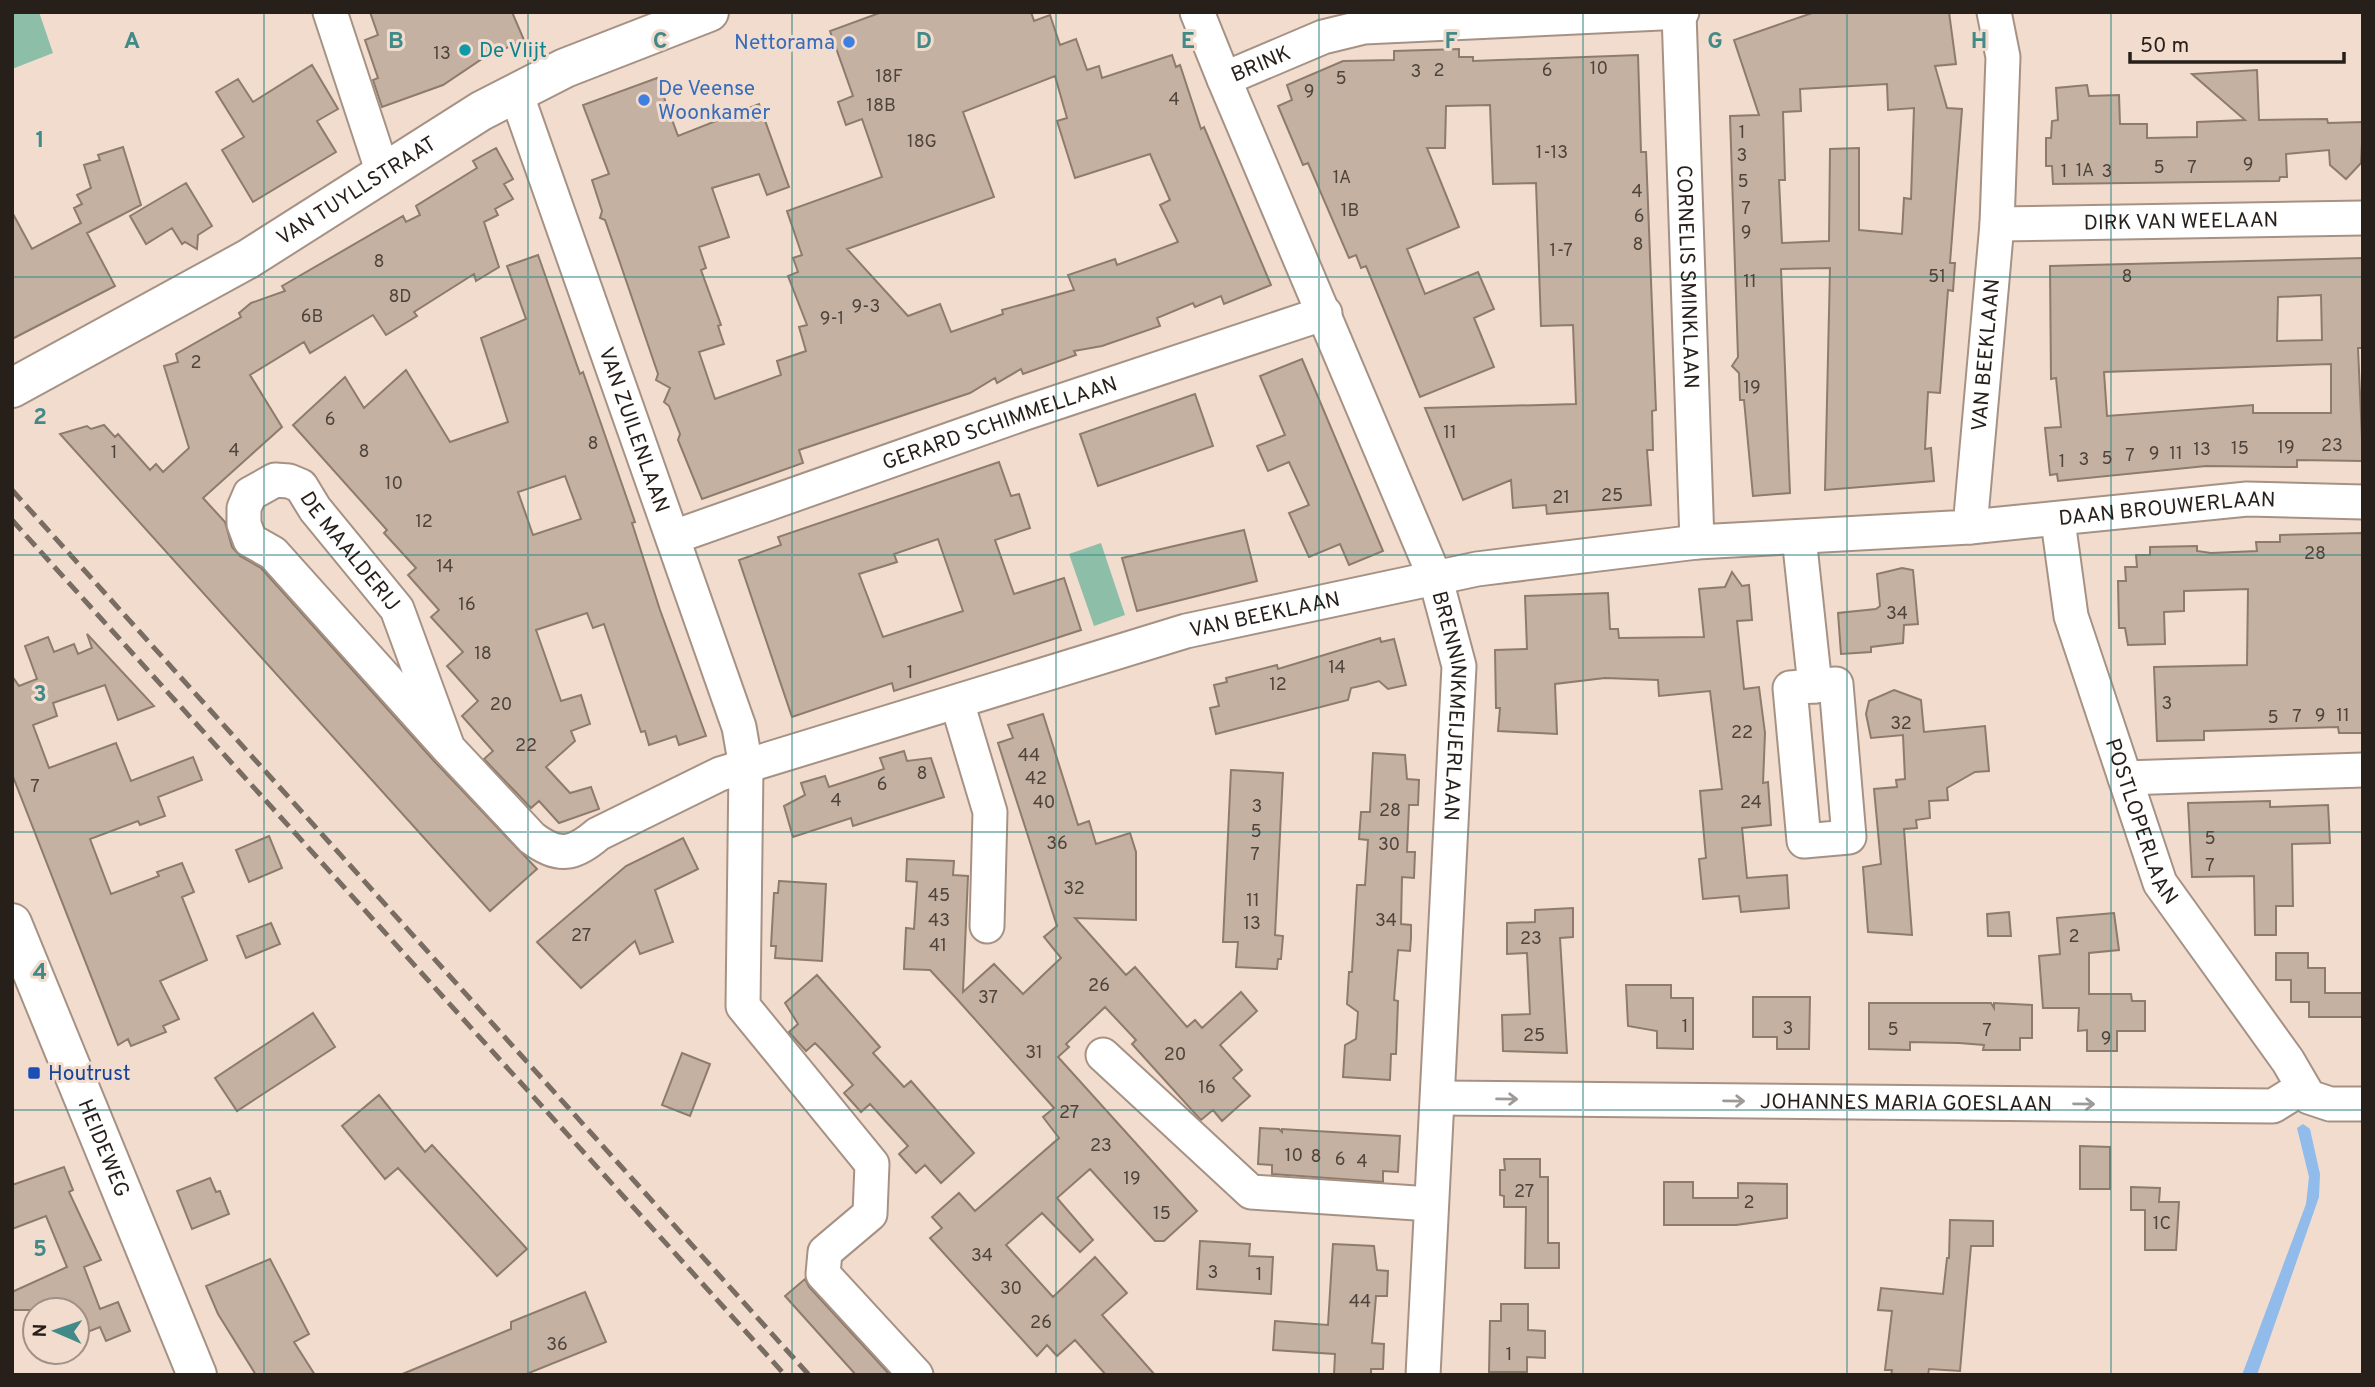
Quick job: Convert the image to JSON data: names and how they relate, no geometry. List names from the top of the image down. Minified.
{"streets":{"street":["BRINK","VAN TUYLLSTRAAT","DIRK VAN WEELAAN","CORNELIS SMINKLAAN","VAN BEEKLAAN","GERARD SCHIMMELLAAN","VAN ZUILENLAAN","DAAN BROUWERLAAN","DE MAALDERIJ","BRENNINKMEIJERLAAN","POSTLOPERLAAN","JOHANNES MARIA GOESLAAN","HEIDEWEG"]},"crossings":[["BRINK","CORNELIS SMINKLAAN"],["BRINK","BRENNINKMEIJERLAAN"],["VAN TUYLLSTRAAT","VAN ZUILENLAAN"],["DIRK VAN WEELAAN","VAN BEEKLAAN"],["CORNELIS SMINKLAAN","VAN BEEKLAAN"],["VAN BEEKLAAN","VAN ZUILENLAAN"],["VAN BEEKLAAN","DAAN BROUWERLAAN"],["VAN BEEKLAAN","DE MAALDERIJ"],["VAN BEEKLAAN","BRENNINKMEIJERLAAN"],["GERARD SCHIMMELLAAN","VAN ZUILENLAAN"],["GERARD SCHIMMELLAAN","BRENNINKMEIJERLAAN"],["VAN ZUILENLAAN","DE MAALDERIJ"],["DAAN BROUWERLAAN","POSTLOPERLAAN"],["BRENNINKMEIJERLAAN","JOHANNES MARIA GOESLAAN"],["POSTLOPERLAAN","JOHANNES MARIA GOESLAAN"]],"one_way":["JOHANNES MARIA GOESLAAN"],"places":{"other":["Nettorama","De Vlijt","De Veense Woonkamer"],"transit":["Houtrust"]},"house_numbers":["13","10","2","6","3","18F","5","9","4","18B","1","18G","1-13","3","9","5","7","1A","1","3","1A","5","4","7","1B","6","9","8","1-7","8","51","8","11","8D","9-3","6B","9-1","2","19","6","11","8","23","19","15","13","4","8","1","9","11","7","5","3","1","10","25","21","12","28","14","16","34","18","14","1","12","3","20","9","11","7","5","32","22","22","44","8","42","6","7","4","40","24","3","28","5","5","36","30","7","7","32","45","11","43","34","13","27","2","23","41","26","37","1","3","5","7","25","9","31","20","16","27","23","10","8","6","4","19","27","2","15","1C","34","3","1","30","44","26","36","1"],"scale_bar":"50 m","north":"left","grid":{"columns":["A","B","C","D","E","F","G","H"],"rows":["1","2","3","4","5"]}}
